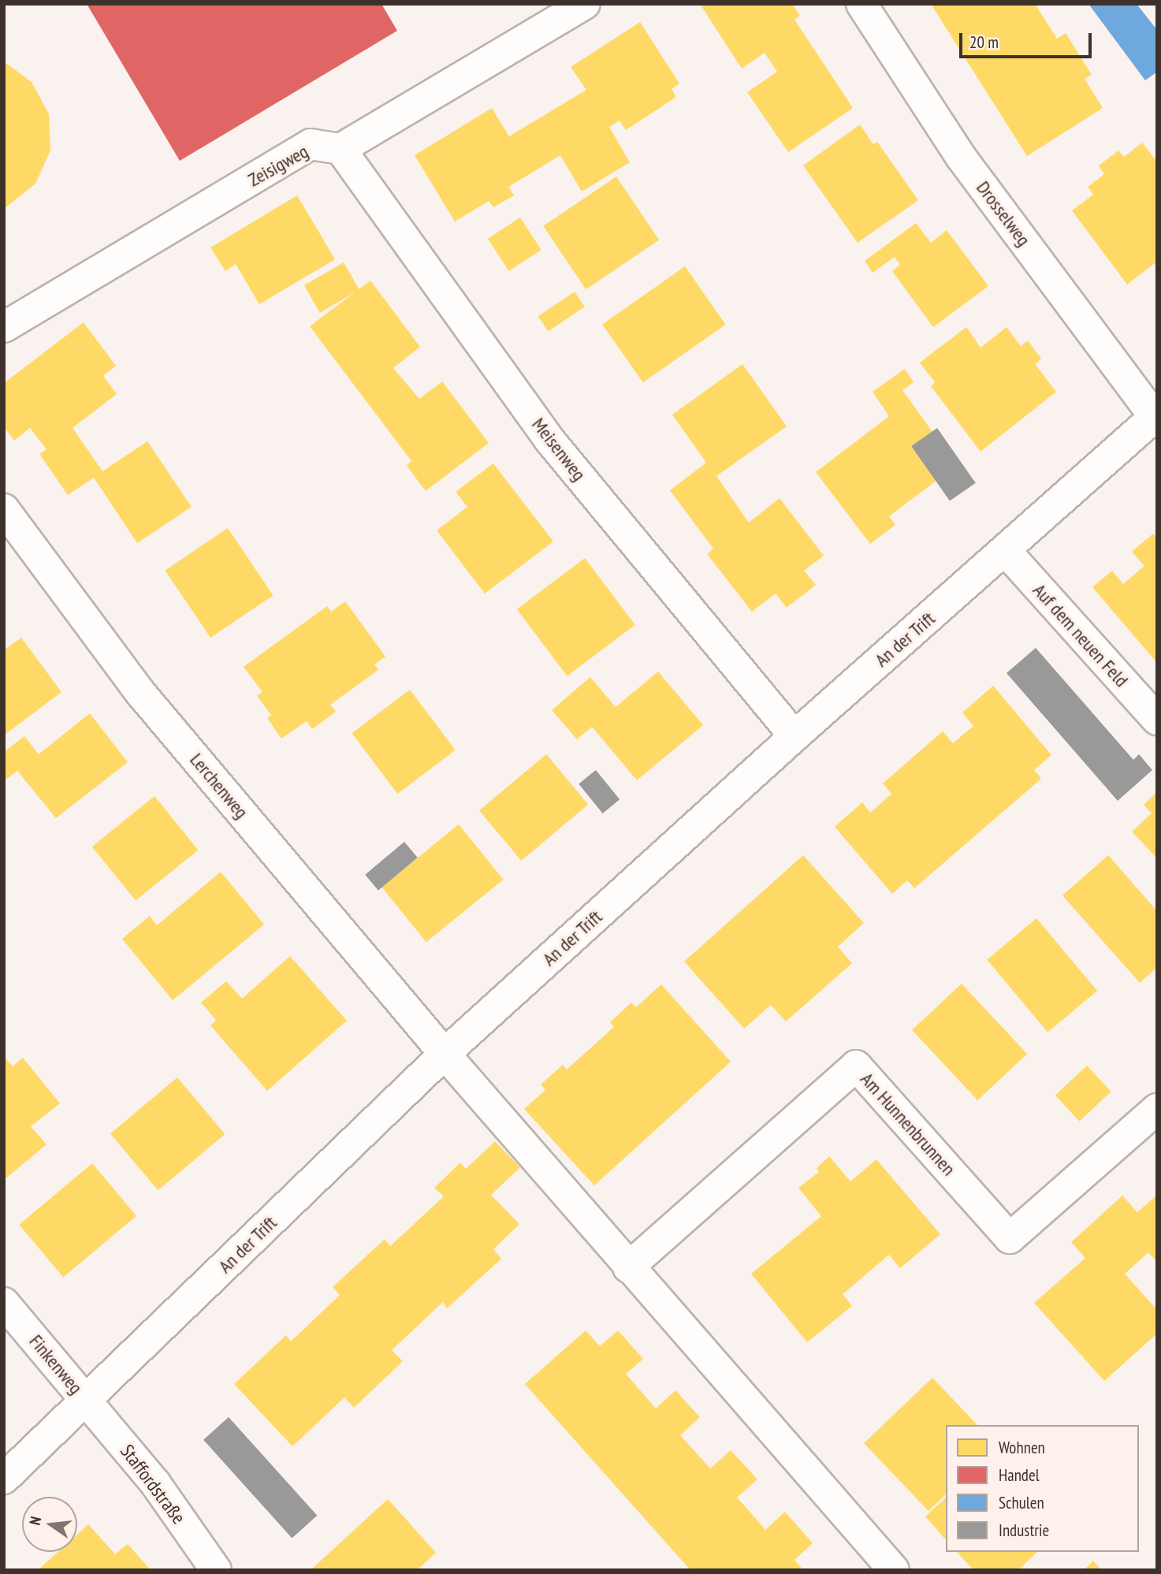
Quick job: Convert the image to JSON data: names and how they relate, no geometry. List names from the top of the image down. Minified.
{"streets":{"street":["Zeisigweg","Drosselweg","Meisenweg","Auf dem neuen Feld","An der Trift","Lerchenweg","Am Hunnenbrunnen","Finkenweg","Staffordstraße"]},"crossings":[["Zeisigweg","Meisenweg"],["Drosselweg","An der Trift"],["Meisenweg","An der Trift"],["Auf dem neuen Feld","An der Trift"],["An der Trift","Lerchenweg"],["An der Trift","Finkenweg"],["An der Trift","Staffordstraße"],["Finkenweg","Staffordstraße"]],"legend":["Wohnen","Handel","Schulen","Industrie"],"scale_bar":"20 m","north":"left"}
